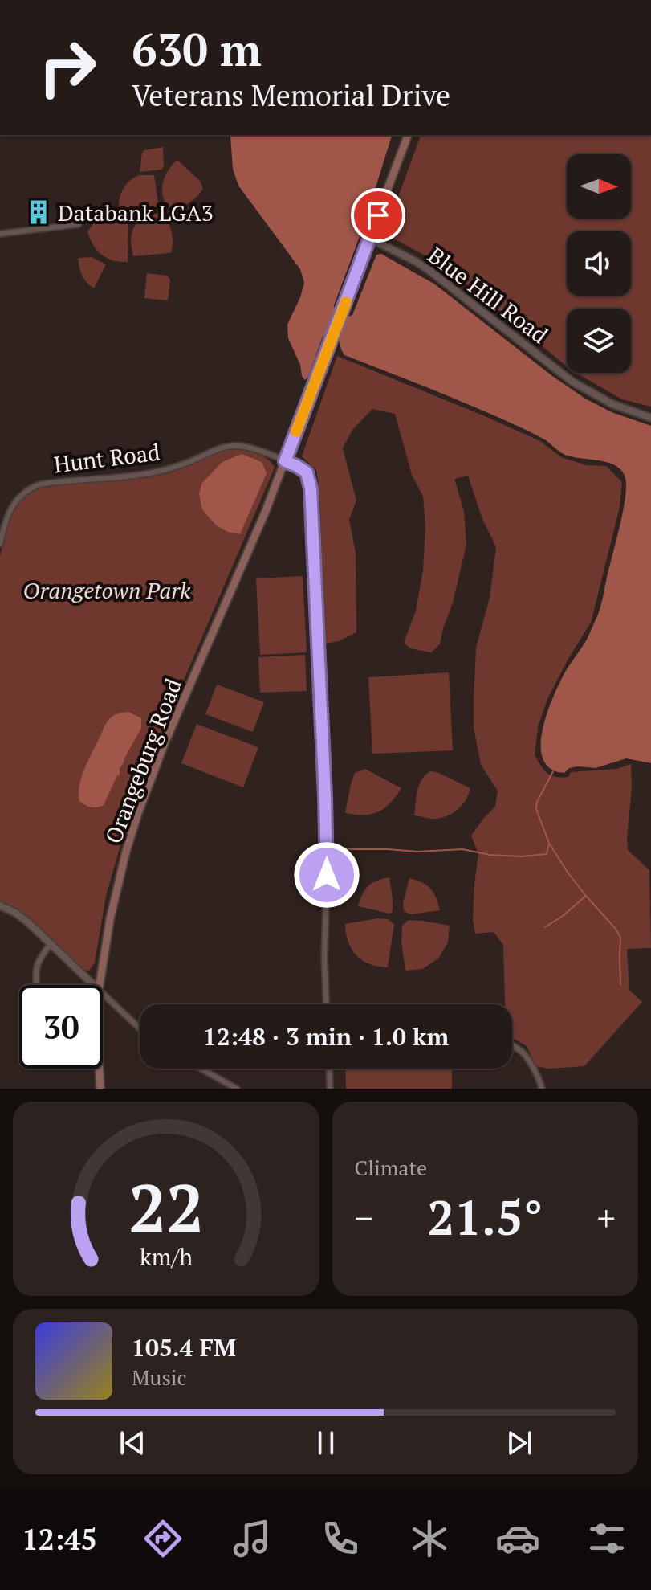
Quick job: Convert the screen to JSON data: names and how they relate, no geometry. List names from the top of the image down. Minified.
{"streets":{"main road":["Orangeburg Road"],"street":["Blue Hill Road","Hunt Road"]},"crossings":[["Blue Hill Road","Orangeburg Road"],["Hunt Road","Orangeburg Road"]],"parks":["Orangetown Park"],"places":{"building":["Databank LGA3"]},"north":"right","page":{"turn":["630 m","Veterans Memorial Drive"],"limit":"30","trip":"12:48 · 3 min · 1.0 km","tile":"Climate","heat":["−","21.5°","+"],"song":["105.4 FM","Music"],"tabs":"12:45","gauge":["22","km/h"]}}
